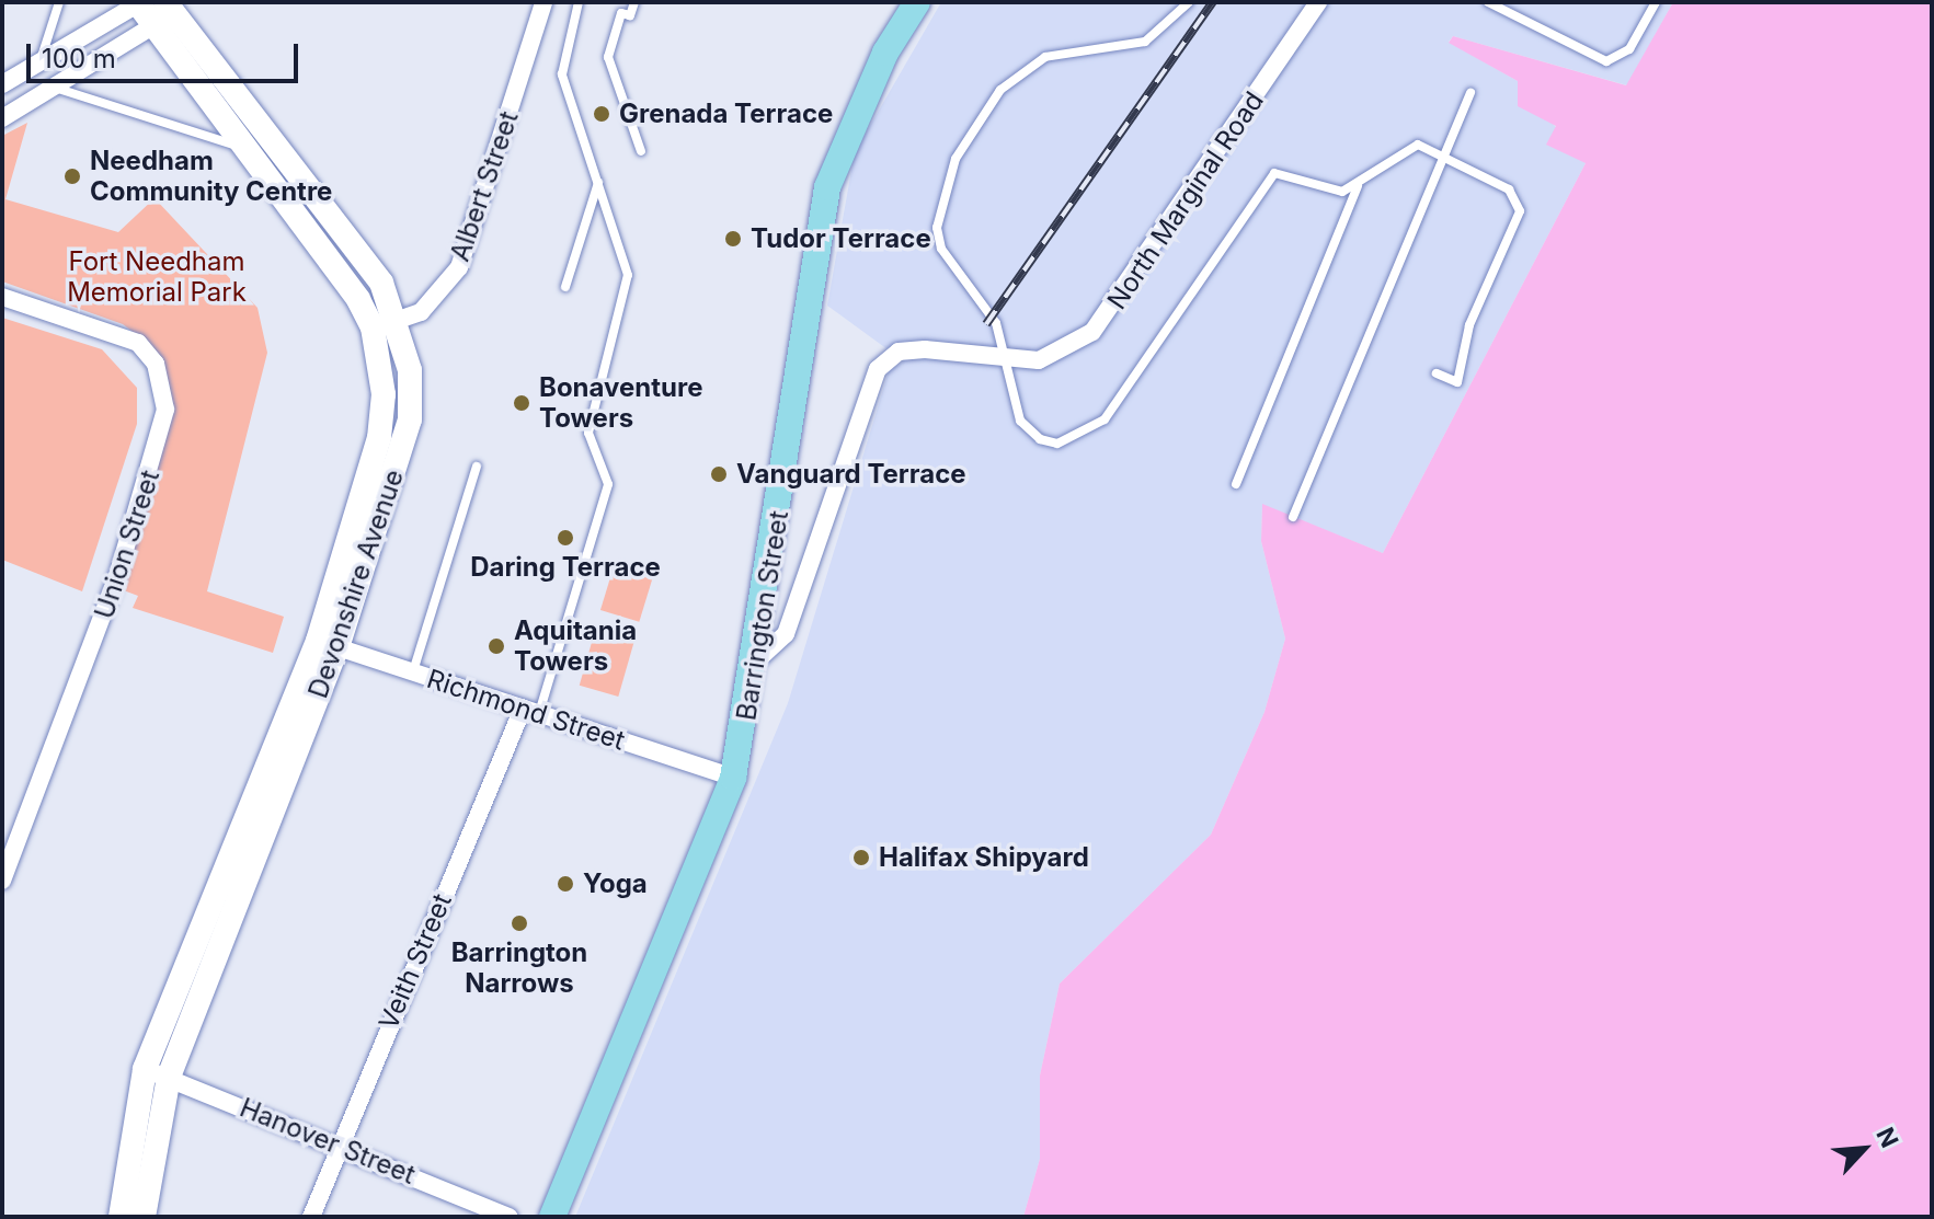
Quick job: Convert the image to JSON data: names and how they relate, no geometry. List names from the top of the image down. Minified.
{"streets":{"main road":["Barrington Street"],"street":["Albert Street","North Marginal Road","Union Street","Devonshire Avenue","Richmond Street","Veith Street","Hanover Street"]},"crossings":[["Albert Street","Devonshire Avenue"],["North Marginal Road","Barrington Street"],["Devonshire Avenue","Richmond Street"],["Devonshire Avenue","Hanover Street"],["Barrington Street","Richmond Street"],["Richmond Street","Veith Street"],["Veith Street","Hanover Street"]],"parks":["Fort Needham Memorial Park"],"places":["Grenada Terrace","Needham Community Centre","Tudor Terrace","Bonaventure Towers","Vanguard Terrace","Daring Terrace","Aquitania Towers","Halifax Shipyard","Yoga","Barrington Narrows"],"scale_bar":"100 m","north":"top right"}
